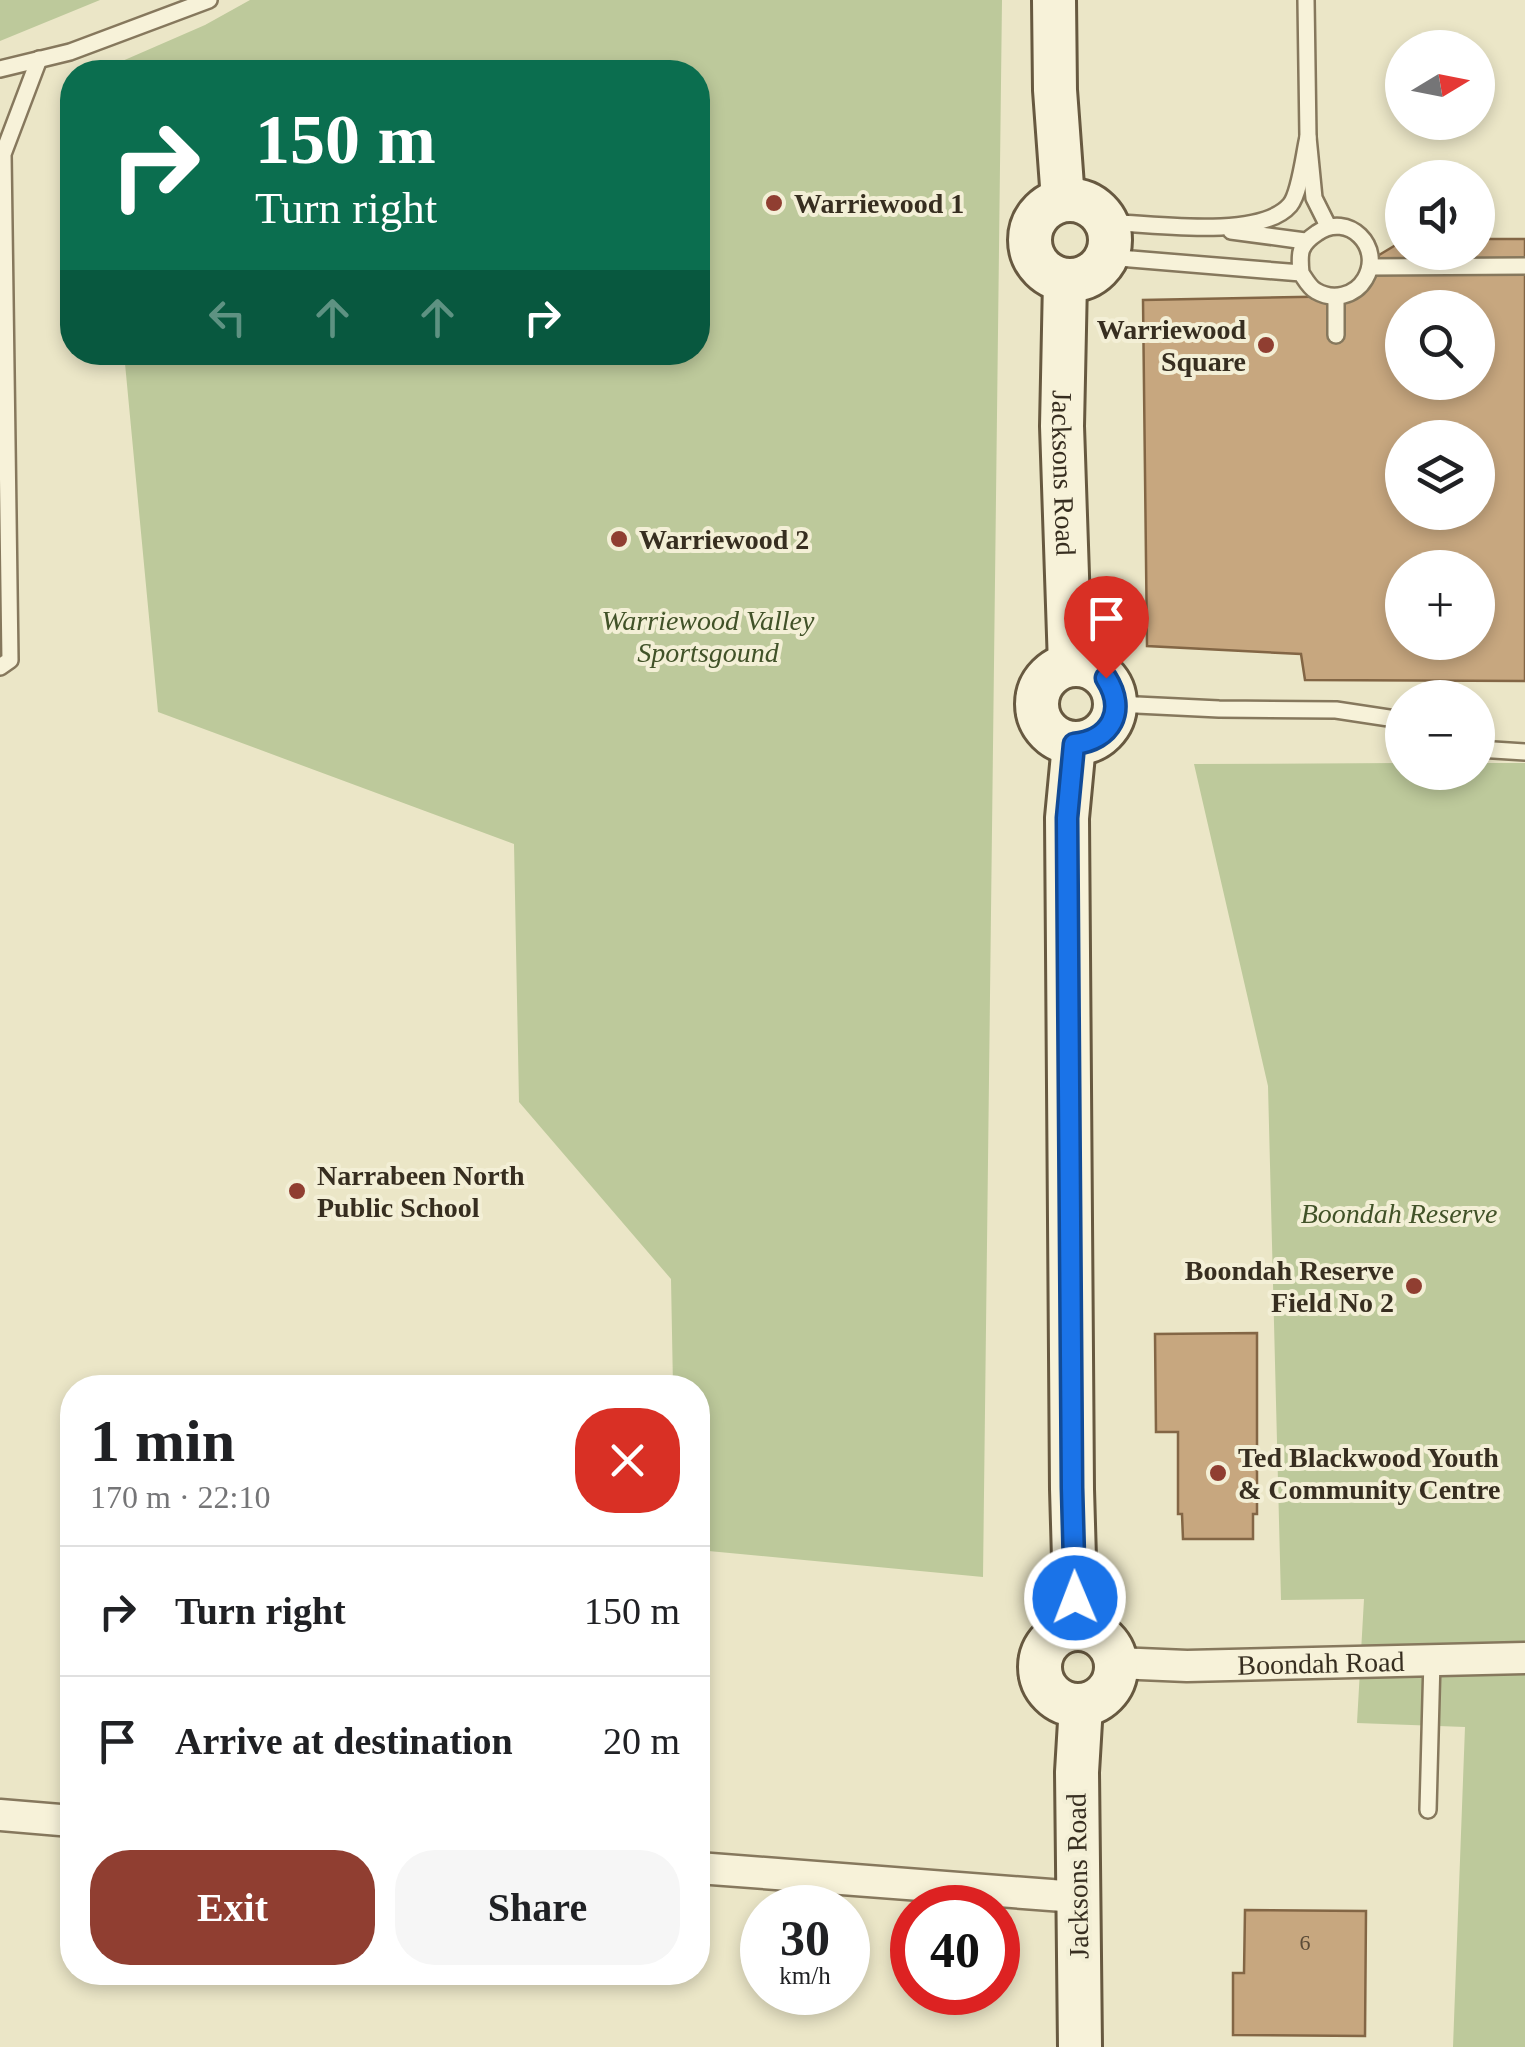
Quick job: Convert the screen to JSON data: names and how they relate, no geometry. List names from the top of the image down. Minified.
{"streets":{"street":["Jacksons Road","Boondah Road"]},"crossings":[["Jacksons Road","Boondah Road"]],"parks":["Warriewood Valley Sportsgound","Boondah Reserve"],"places":["Warriewood 1","Warriewood Square","Warriewood 2","Narrabeen North Public School","Boondah Reserve Field No 2","Ted Blackwood Youth & Community Centre"],"house_numbers":["6"],"north":"right","page":{"map_buttons":["+","−"],"turn":["150 m","Turn right"],"heading":["1 min","170 m · 22:10"],"list":[{"name":"Turn right","value":"150 m"},{"name":"Arrive at destination","value":"20 m"}],"buttons":["Exit","Share"],"speed":"30 km/h","limit":"40"}}
